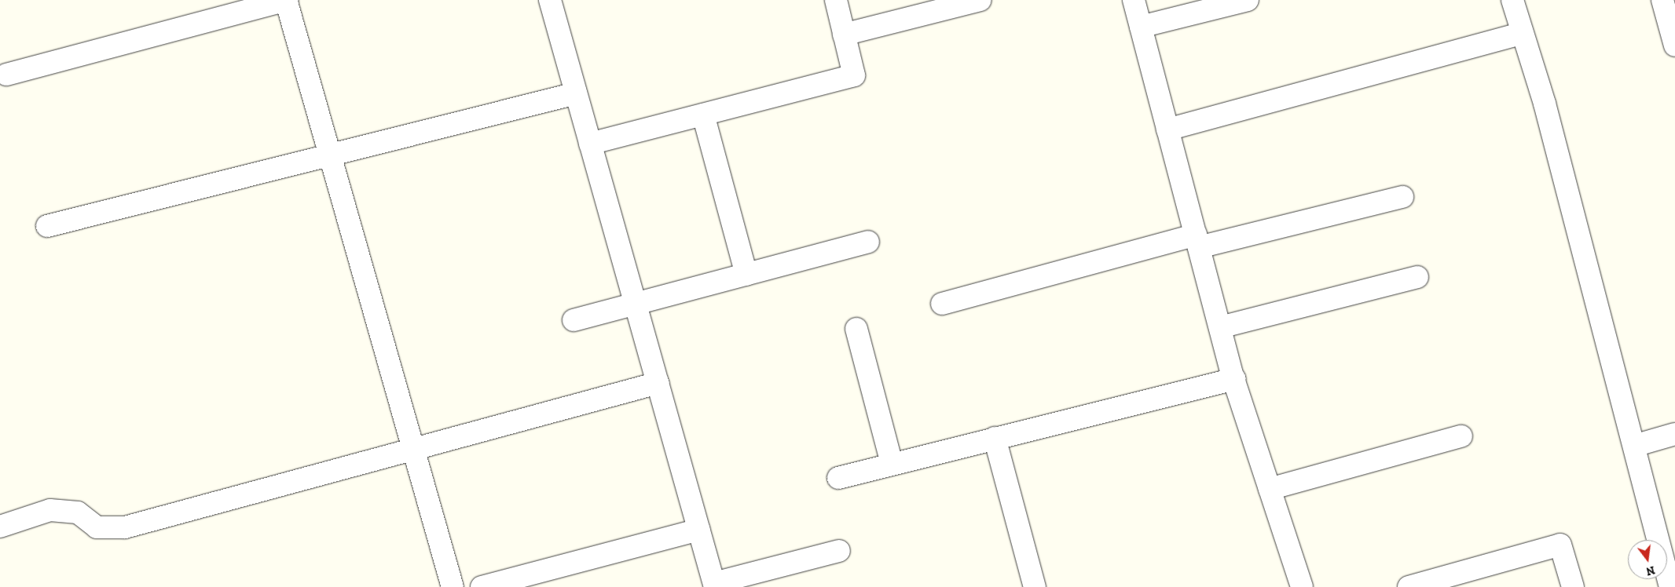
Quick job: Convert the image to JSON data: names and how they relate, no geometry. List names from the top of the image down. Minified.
{"north":"bottom"}
